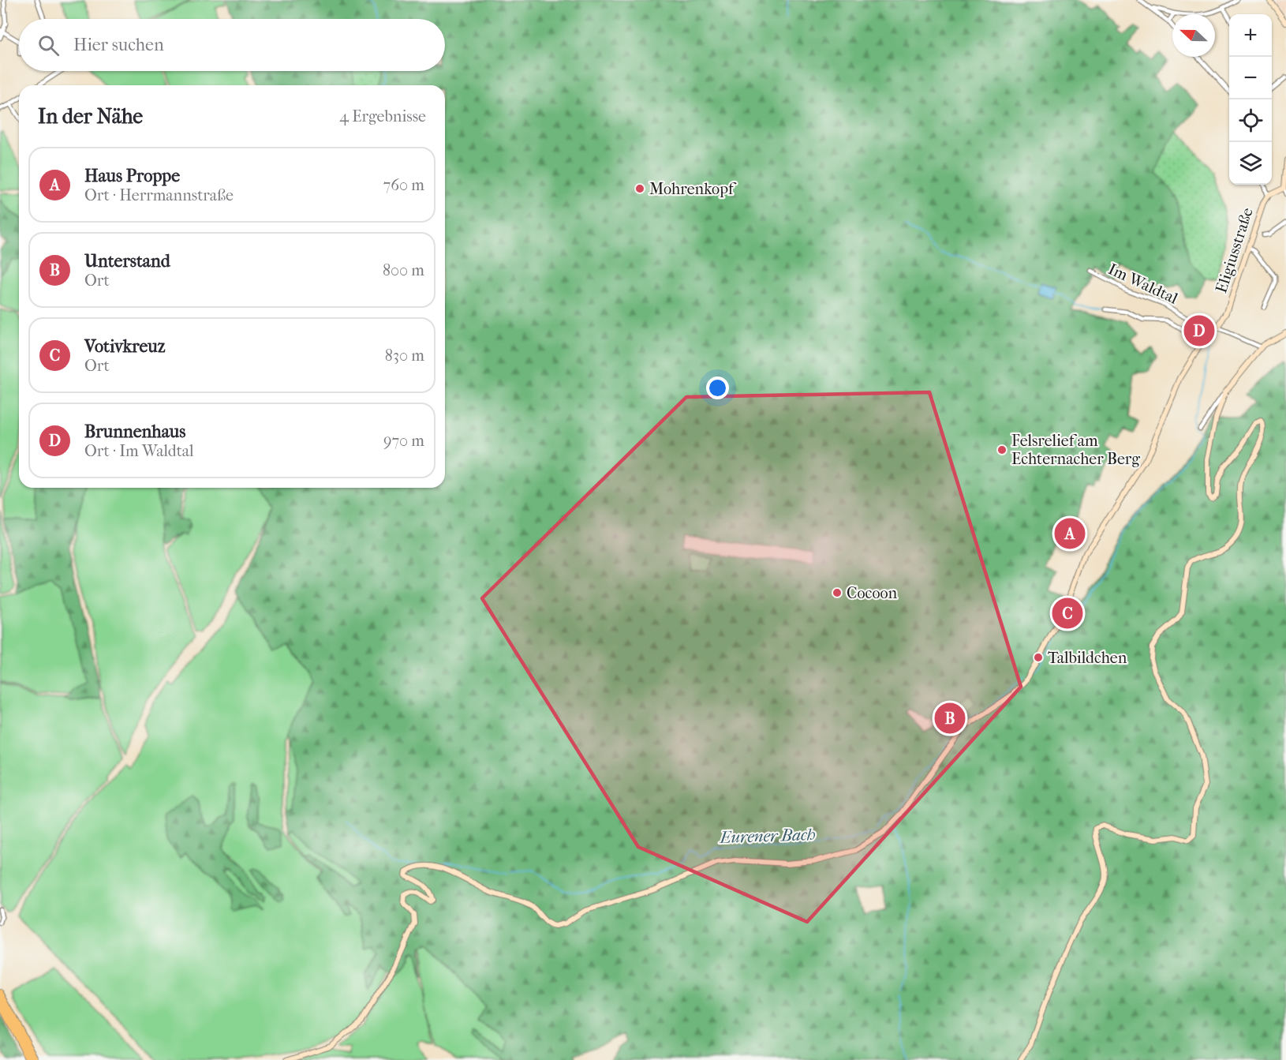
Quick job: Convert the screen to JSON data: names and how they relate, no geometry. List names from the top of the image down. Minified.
{"streets":{"street":["Eligiusstraße","Im Waldtal"]},"water":["Eurener Bach"],"places":["Mohrenkopf","Felsrelief am Echternacher Berg","Cocoon","Talbildchen"],"north":"left","page":{"map_buttons":["+","−"],"search":"Hier suchen","heading":["In der Nähe","4 Ergebnisse"],"list":[{"mark":"A","name":"Haus Proppe","note":"Ort · Herrmannstraße","value":"760 m"},{"mark":"B","name":"Unterstand","note":"Ort","value":"800 m"},{"mark":"C","name":"Votivkreuz","note":"Ort","value":"830 m"},{"mark":"D","name":"Brunnenhaus","note":"Ort · Im Waldtal","value":"970 m"}],"pins":["D","A","C","B"]}}
